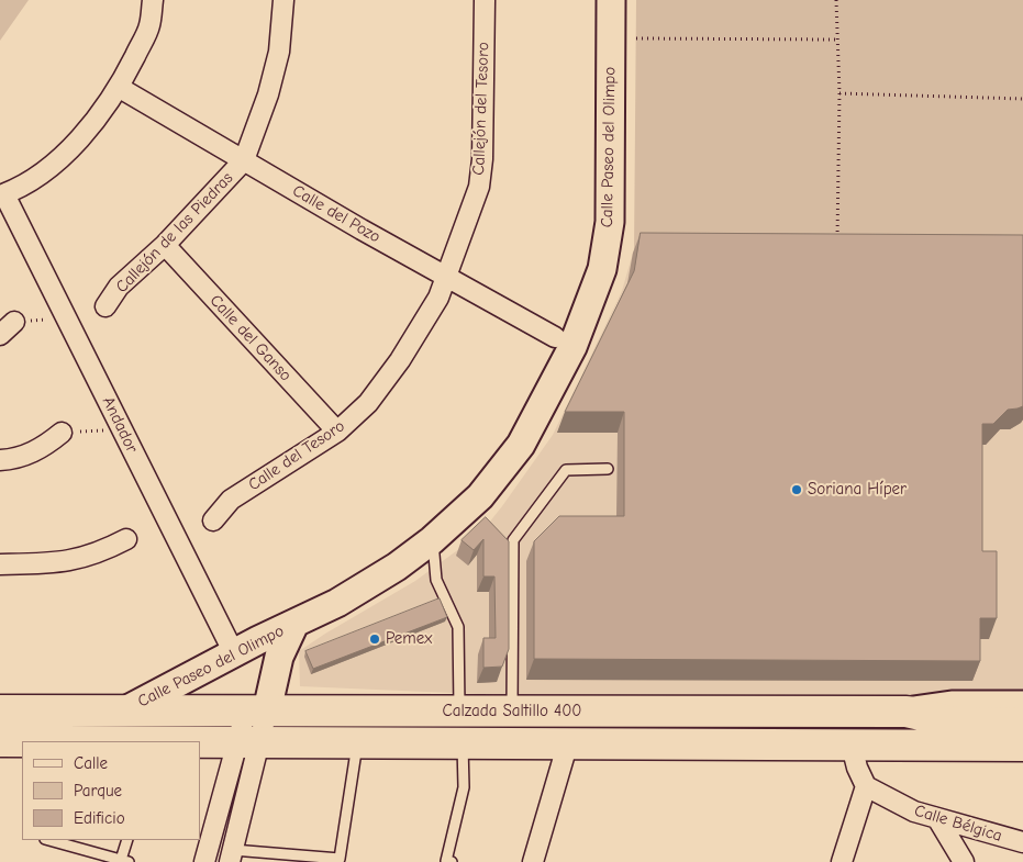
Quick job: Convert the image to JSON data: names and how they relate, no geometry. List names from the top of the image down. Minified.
{"streets":{"main road":["Calle Paseo del Olimpo","Calzada Saltillo 400"],"street":["Callejón del Tesoro","Calle del Pozo","Callejón de las Piedras","Calle del Ganso","Andador","Calle del Tesoro","Calle Bélgica"]},"crossings":[["Callejón del Tesoro","Calle del Pozo"],["Callejón del Tesoro","Calle del Tesoro"],["Calle Paseo del Olimpo","Andador"],["Calle Paseo del Olimpo","Calzada Saltillo 400"],["Calle del Pozo","Callejón de las Piedras"],["Calle del Pozo","Calle del Tesoro"],["Callejón de las Piedras","Calle del Ganso"],["Calle del Ganso","Calle del Tesoro"]],"places":["Soriana Híper","Pemex"],"legend":["Calle","Parque","Edificio"]}
